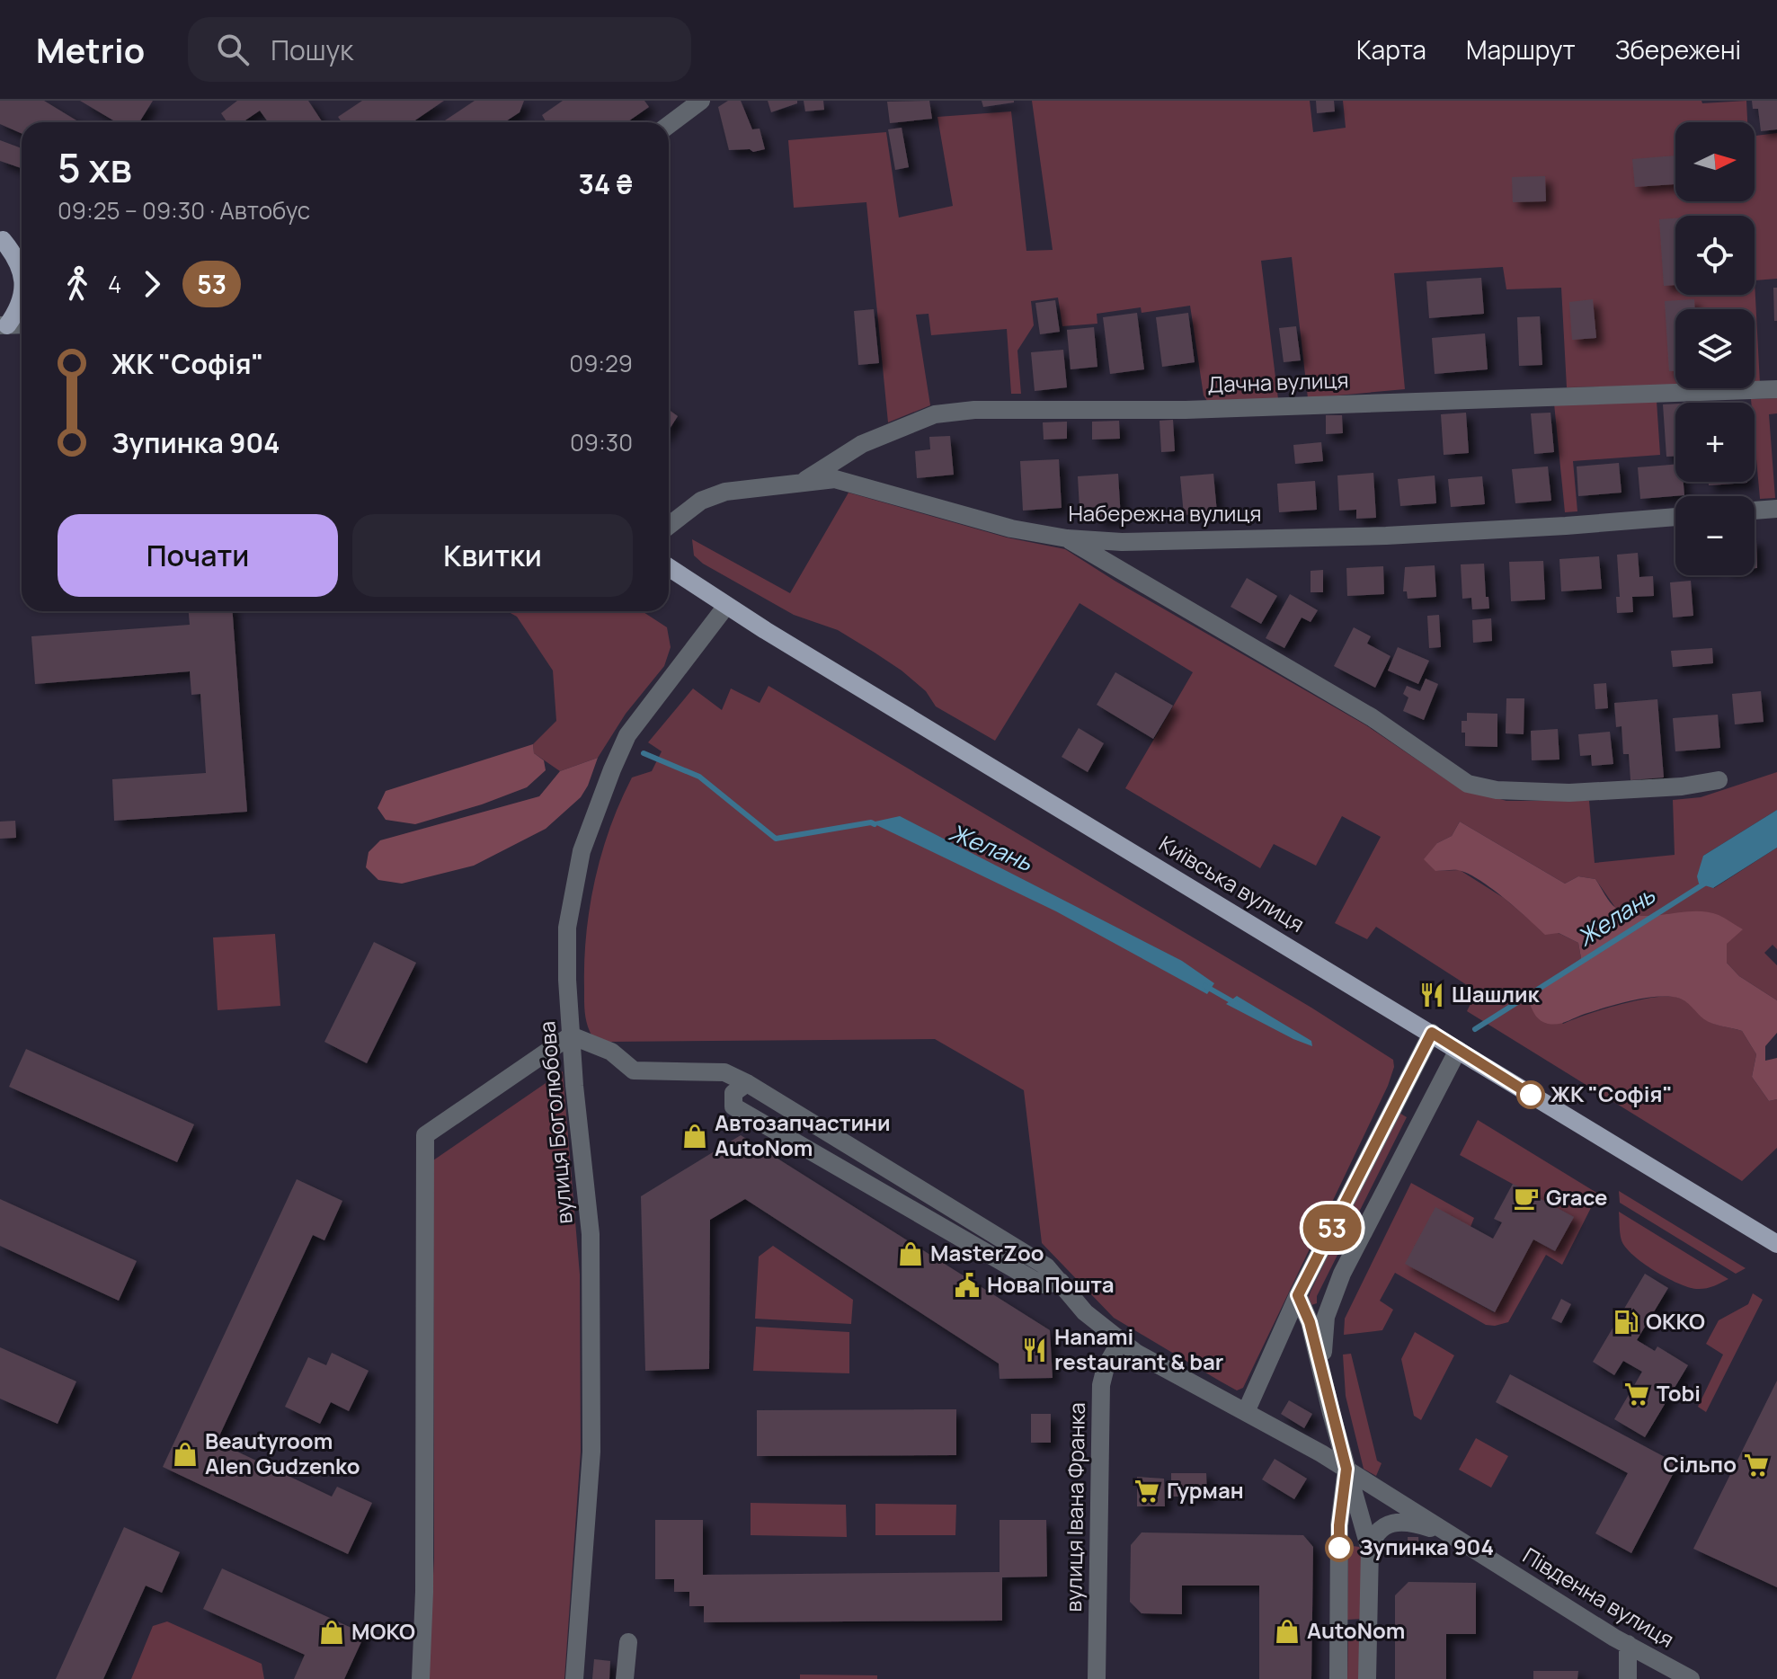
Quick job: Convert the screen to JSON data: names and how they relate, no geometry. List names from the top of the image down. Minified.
{"streets":{"main road":["Київська вулиця"],"street":["Дачна вулиця","Набережна вулиця","вулиця Боголюбова","вулиця Івана Франка","Південна вулиця"]},"crossings":[["Дачна вулиця","Набережна вулиця"],["Київська вулиця","вулиця Боголюбова"]],"water":["Желань"],"places":{"restaurant":["Шашлик","Hanami restaurant & bar"],"other":["ЖК \"Софія\"","Зупинка 904"],"shop":["Автозапчастини AutoNom","MasterZoo","Beautyroom Alen Gudzenko","AutoNom","МОКО"],"cafe":["Grace"],"public building":["Нова Пошта"],"fuel station":["OKKO"],"supermarket":["Tobi","Сільпо","Гурман"]},"lines":["bus line 53"],"north":"right","page":{"header":"Metrio","search":"Пошук","nav":["Карта","Маршрут","Збережені"],"on_map":"53","map_buttons":["+","−"],"heading":["5 хв","09:25 – 09:30 · Автобус","34 ₴"],"legs":["4","53"],"list":[{"name":"ЖК \"Софія\"","value":"09:29"},{"name":"Зупинка 904","value":"09:30"}],"buttons":["Почати","Квитки"]}}
